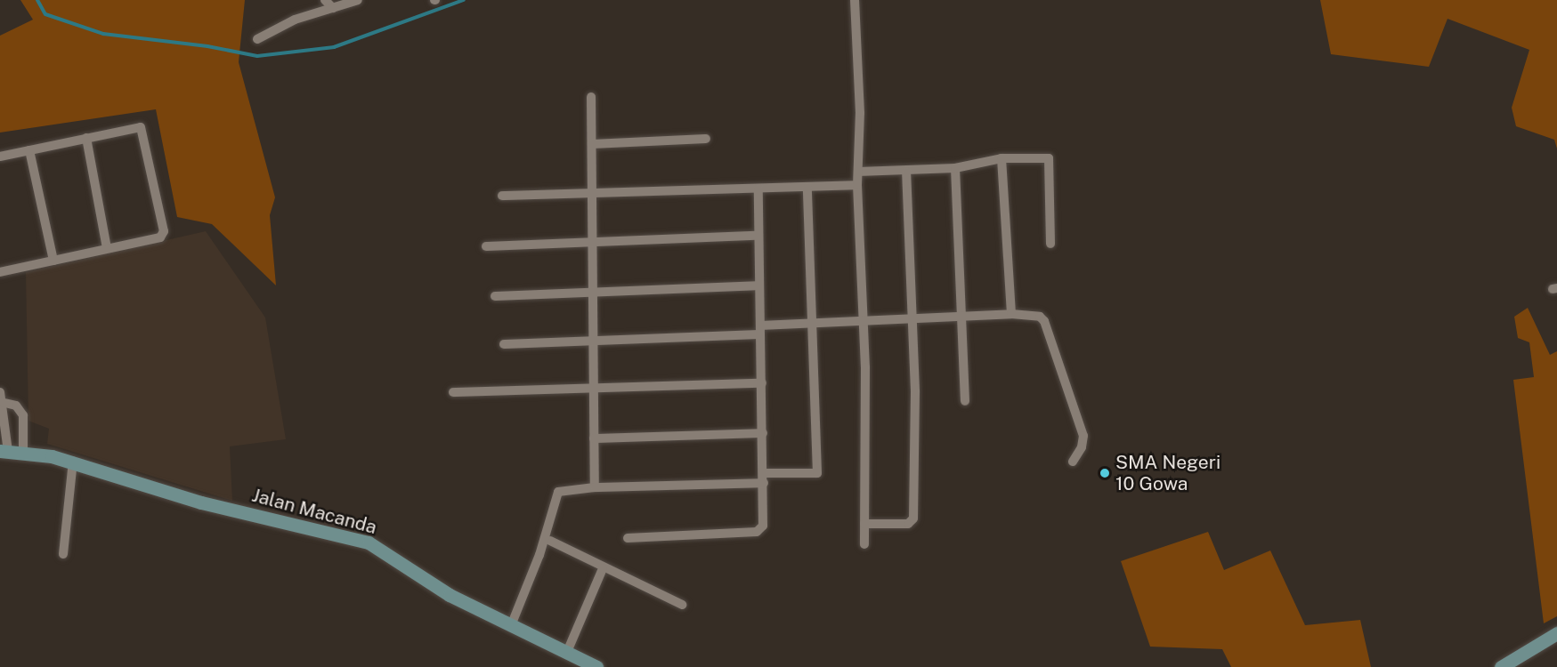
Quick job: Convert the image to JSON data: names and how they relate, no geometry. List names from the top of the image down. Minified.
{"streets":{"street":["Jalan Macanda"]},"places":["SMA Negeri 10 Gowa"]}
